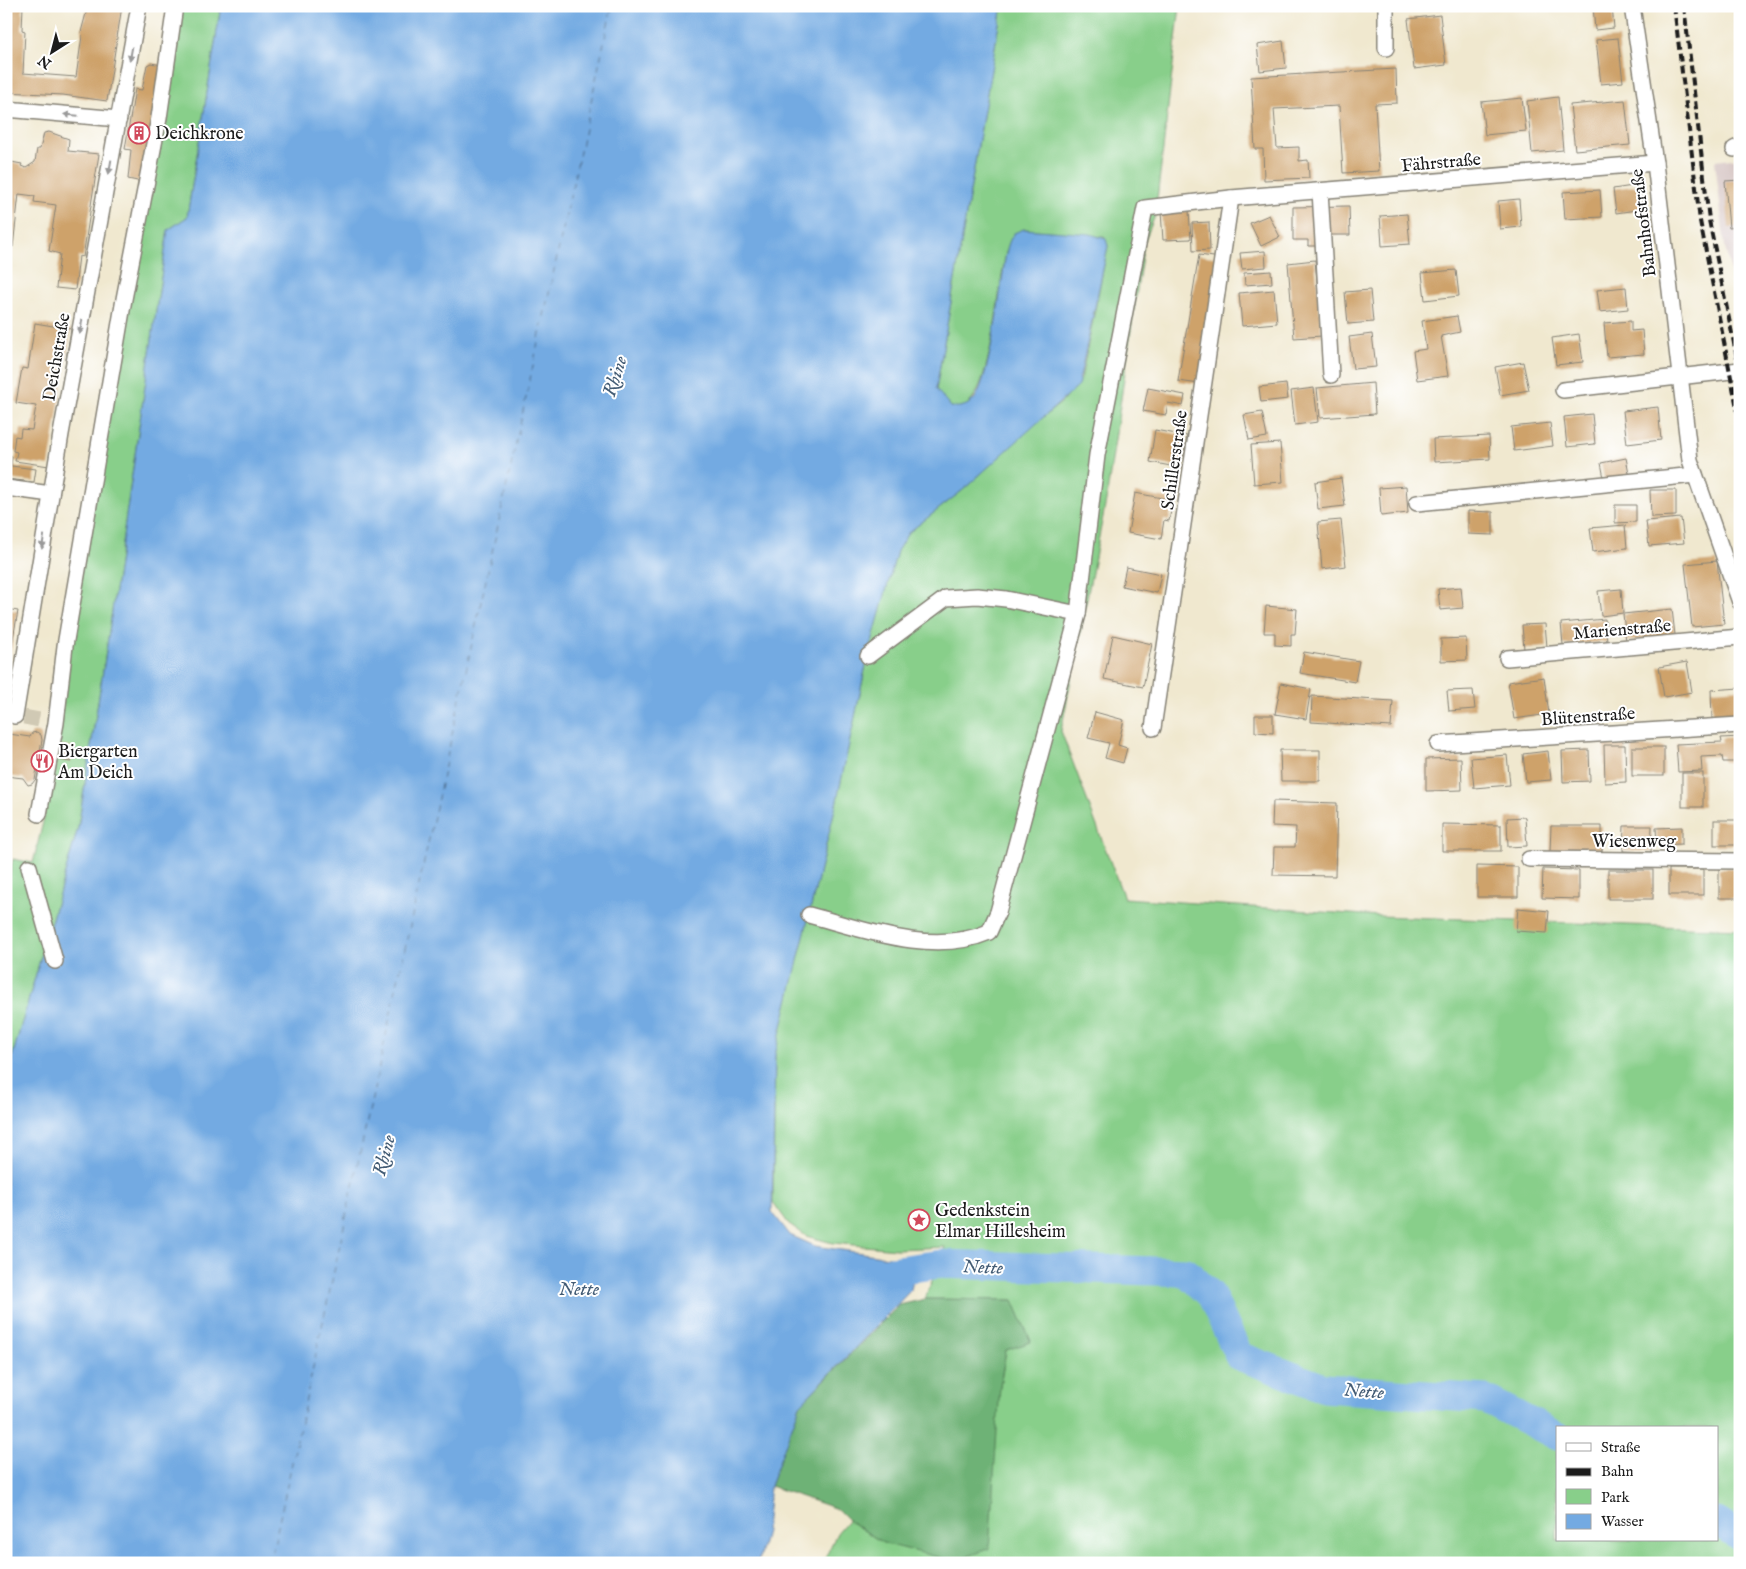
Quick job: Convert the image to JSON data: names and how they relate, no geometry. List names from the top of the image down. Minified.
{"streets":{"street":["Fährstraße","Bahnhofstraße","Deichstraße","Schillerstraße","Marienstraße","Blütenstraße","Wiesenweg"]},"crossings":[["Fährstraße","Bahnhofstraße"],["Fährstraße","Schillerstraße"]],"water":["Rhine","Nette"],"places":{"building":["Deichkrone"],"restaurant":["Biergarten Am Deich"],"place":["Gedenkstein Elmar Hillesheim"]},"legend":["Straße","Bahn","Park","Wasser"],"north":"bottom left"}
